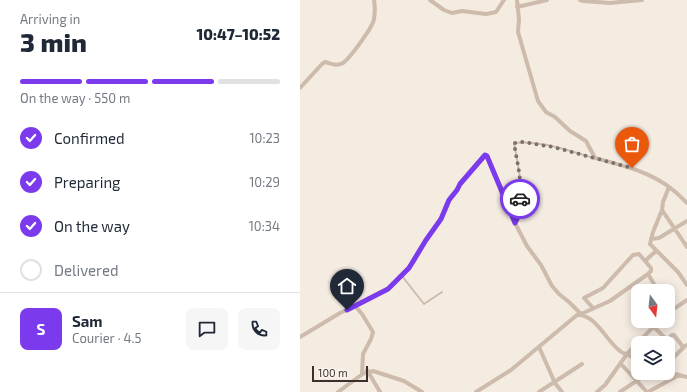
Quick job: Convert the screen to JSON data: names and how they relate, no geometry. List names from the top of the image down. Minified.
{"scale_bar":"100 m","north":"bottom","page":{"heading":["3 min","Arriving in","10:47–10:52"],"panel":["Sam","Courier · 4.5"],"bar":"On the way · 550 m","list":[["Confirmed","10:23"],["Preparing","10:29"],["On the way","10:34"],"Delivered"],"round":"S","scale":"100 m"}}
